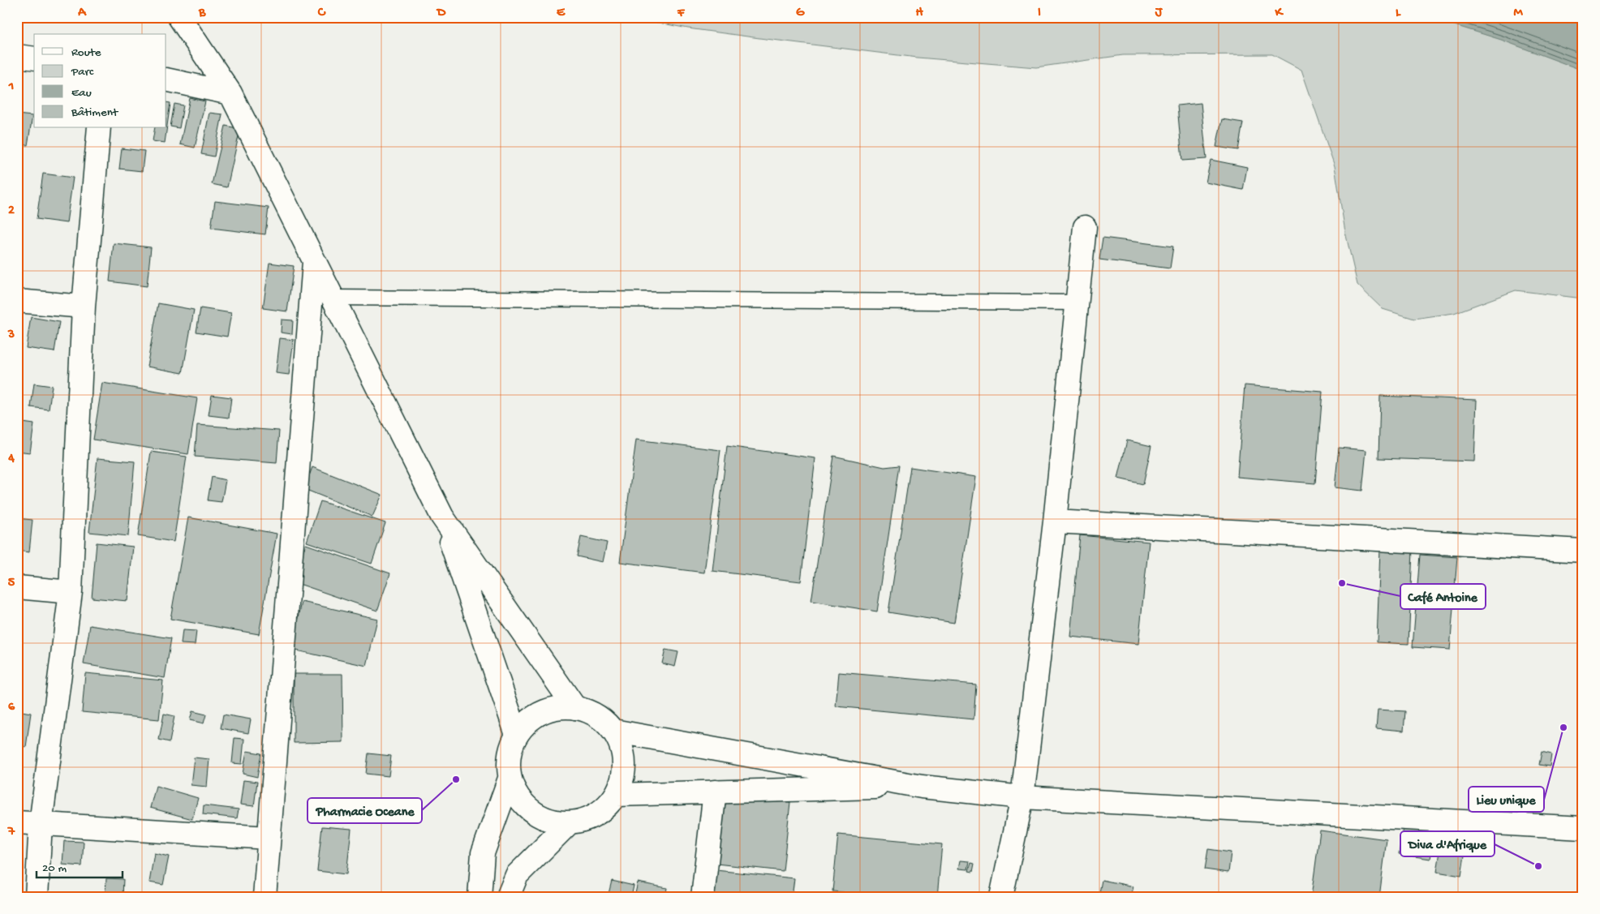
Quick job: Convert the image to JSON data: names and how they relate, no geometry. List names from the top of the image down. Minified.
{"places":["Café Antoine","Lieu unique","Pharmacie Oceane","Diva d'Afrique"],"legend":["Route","Parc","Eau","Bâtiment"],"scale_bar":"20 m","grid":{"columns":["A","B","C","D","E","F","G","H","I","J","K","L","M"],"rows":["1","2","3","4","5","6","7"]}}
